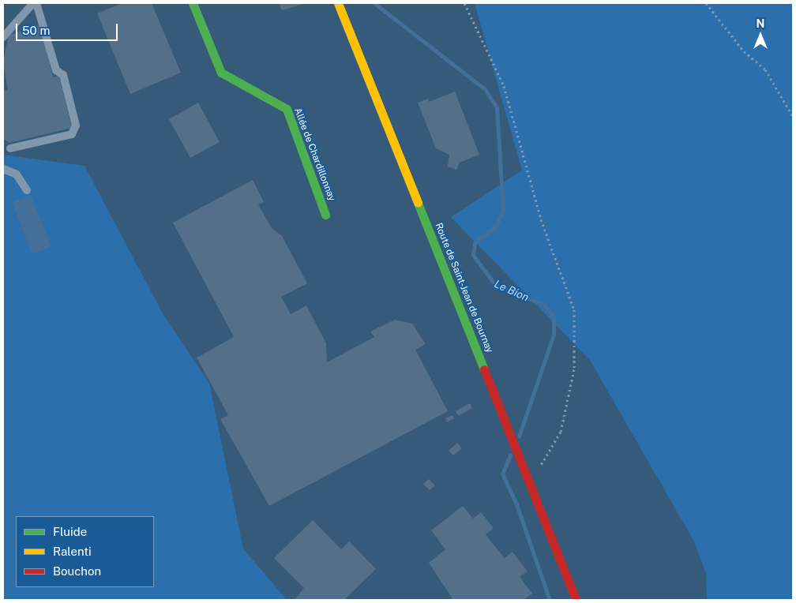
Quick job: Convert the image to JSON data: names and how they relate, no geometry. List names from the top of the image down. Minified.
{"streets":{"main road":["Allée de Chardillonnay","Route de Saint-Jean de Bournay"]},"water":["Le Bion"],"legend":["Fluide","Ralenti","Bouchon"],"scale_bar":"50 m","north":"top"}
